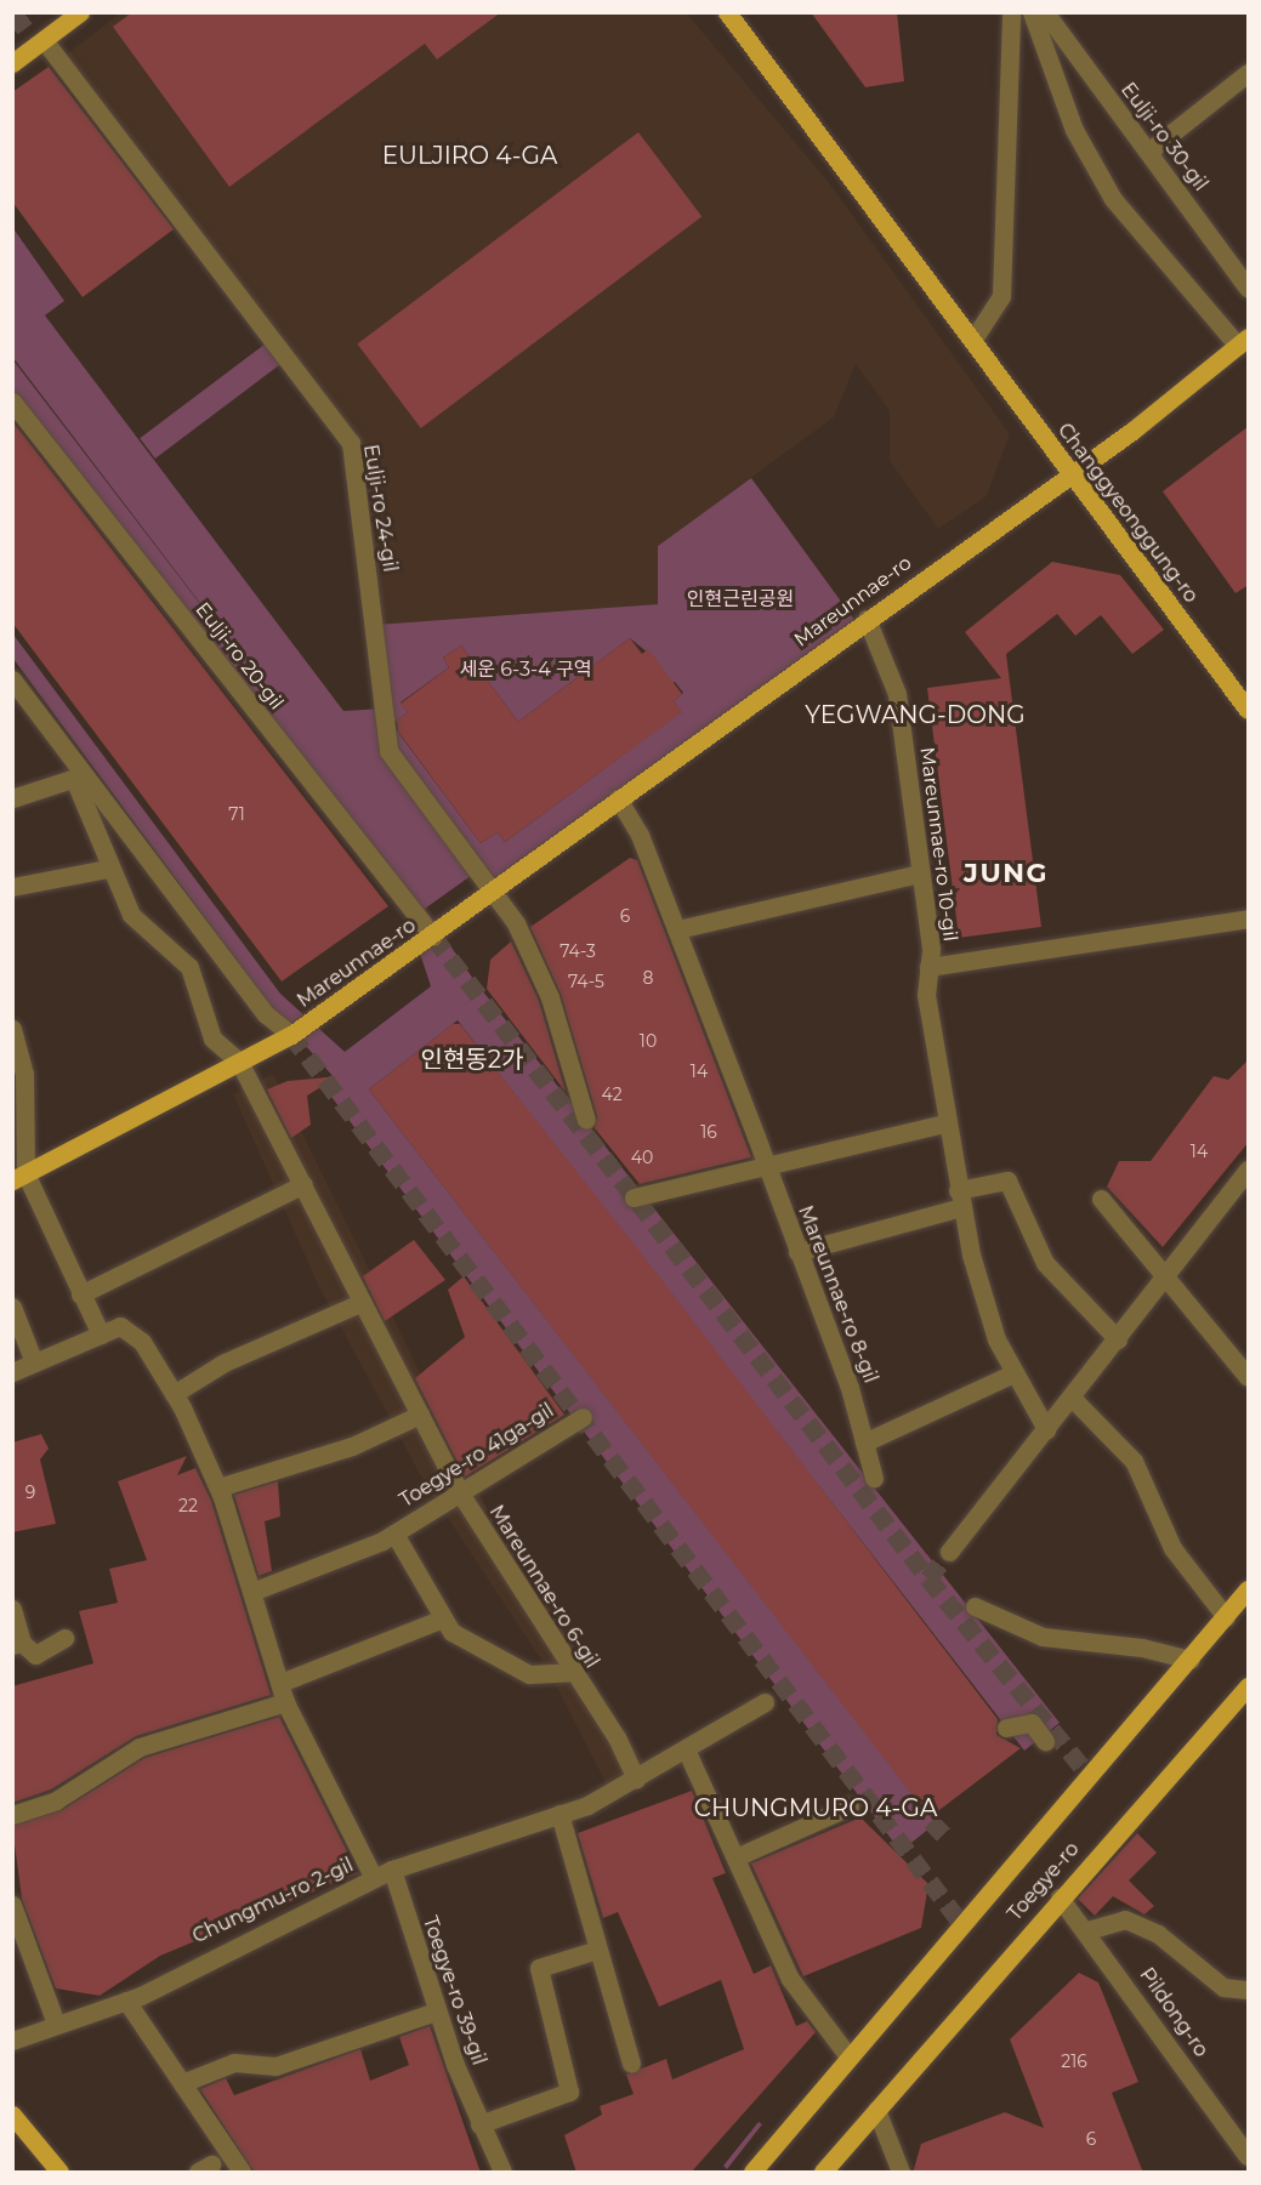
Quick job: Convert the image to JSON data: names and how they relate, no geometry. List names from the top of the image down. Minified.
{"streets":{"main road":["Changgyeonggung-ro","Mareunnae-ro","Toegye-ro"],"street":["Eulji-ro 30-gil","Eulji-ro 24-gil","Eulji-ro 20-gil","Mareunnae-ro 10-gil","Mareunnae-ro 8-gil","Toegye-ro 41ga-gil","Mareunnae-ro 6-gil","Chungmu-ro 2-gil","Toegye-ro 39-gil","Pildong-ro"]},"crossings":[["Eulji-ro 24-gil","Mareunnae-ro"],["Changgyeonggung-ro","Mareunnae-ro"],["Mareunnae-ro","Eulji-ro 20-gil"],["Mareunnae-ro","Mareunnae-ro 10-gil"],["Mareunnae-ro","Mareunnae-ro 8-gil"],["Mareunnae-ro","Mareunnae-ro 6-gil"],["Toegye-ro 41ga-gil","Mareunnae-ro 6-gil"],["Mareunnae-ro 6-gil","Chungmu-ro 2-gil"],["Toegye-ro","Pildong-ro"],["Chungmu-ro 2-gil","Toegye-ro 39-gil"]],"districts":["EULJIRO 4-GA","YEGWANG-DONG","JUNG","인현동2가","CHUNGMURO 4-GA"],"parks":["인현근린공원","세운 6-3-4 구역"],"house_numbers":["71","6","74-3","8","74-5","10","14","42","16","14","40","9","22","216","6"]}
